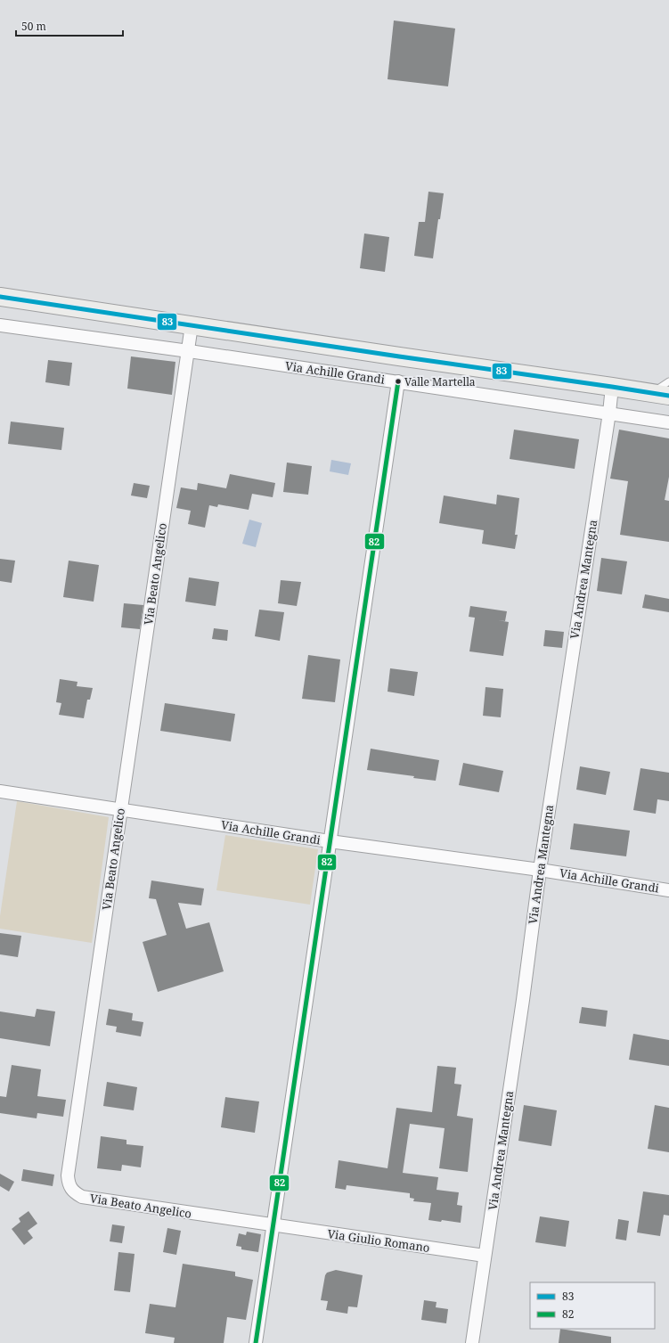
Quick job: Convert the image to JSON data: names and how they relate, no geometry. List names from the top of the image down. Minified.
{"streets":{"street":["Via Achille Grandi","Via Beato Angelico","Via Andrea Mantegna","Via Giulio Romano"]},"crossings":[["Via Achille Grandi","Via Beato Angelico"],["Via Achille Grandi","Via Andrea Mantegna"],["Via Beato Angelico","Via Giulio Romano"],["Via Andrea Mantegna","Via Giulio Romano"]],"places":["Valle Martella"],"lines":["transit line 83","transit line 82"],"legend":["83","82"],"scale_bar":"50 m"}
